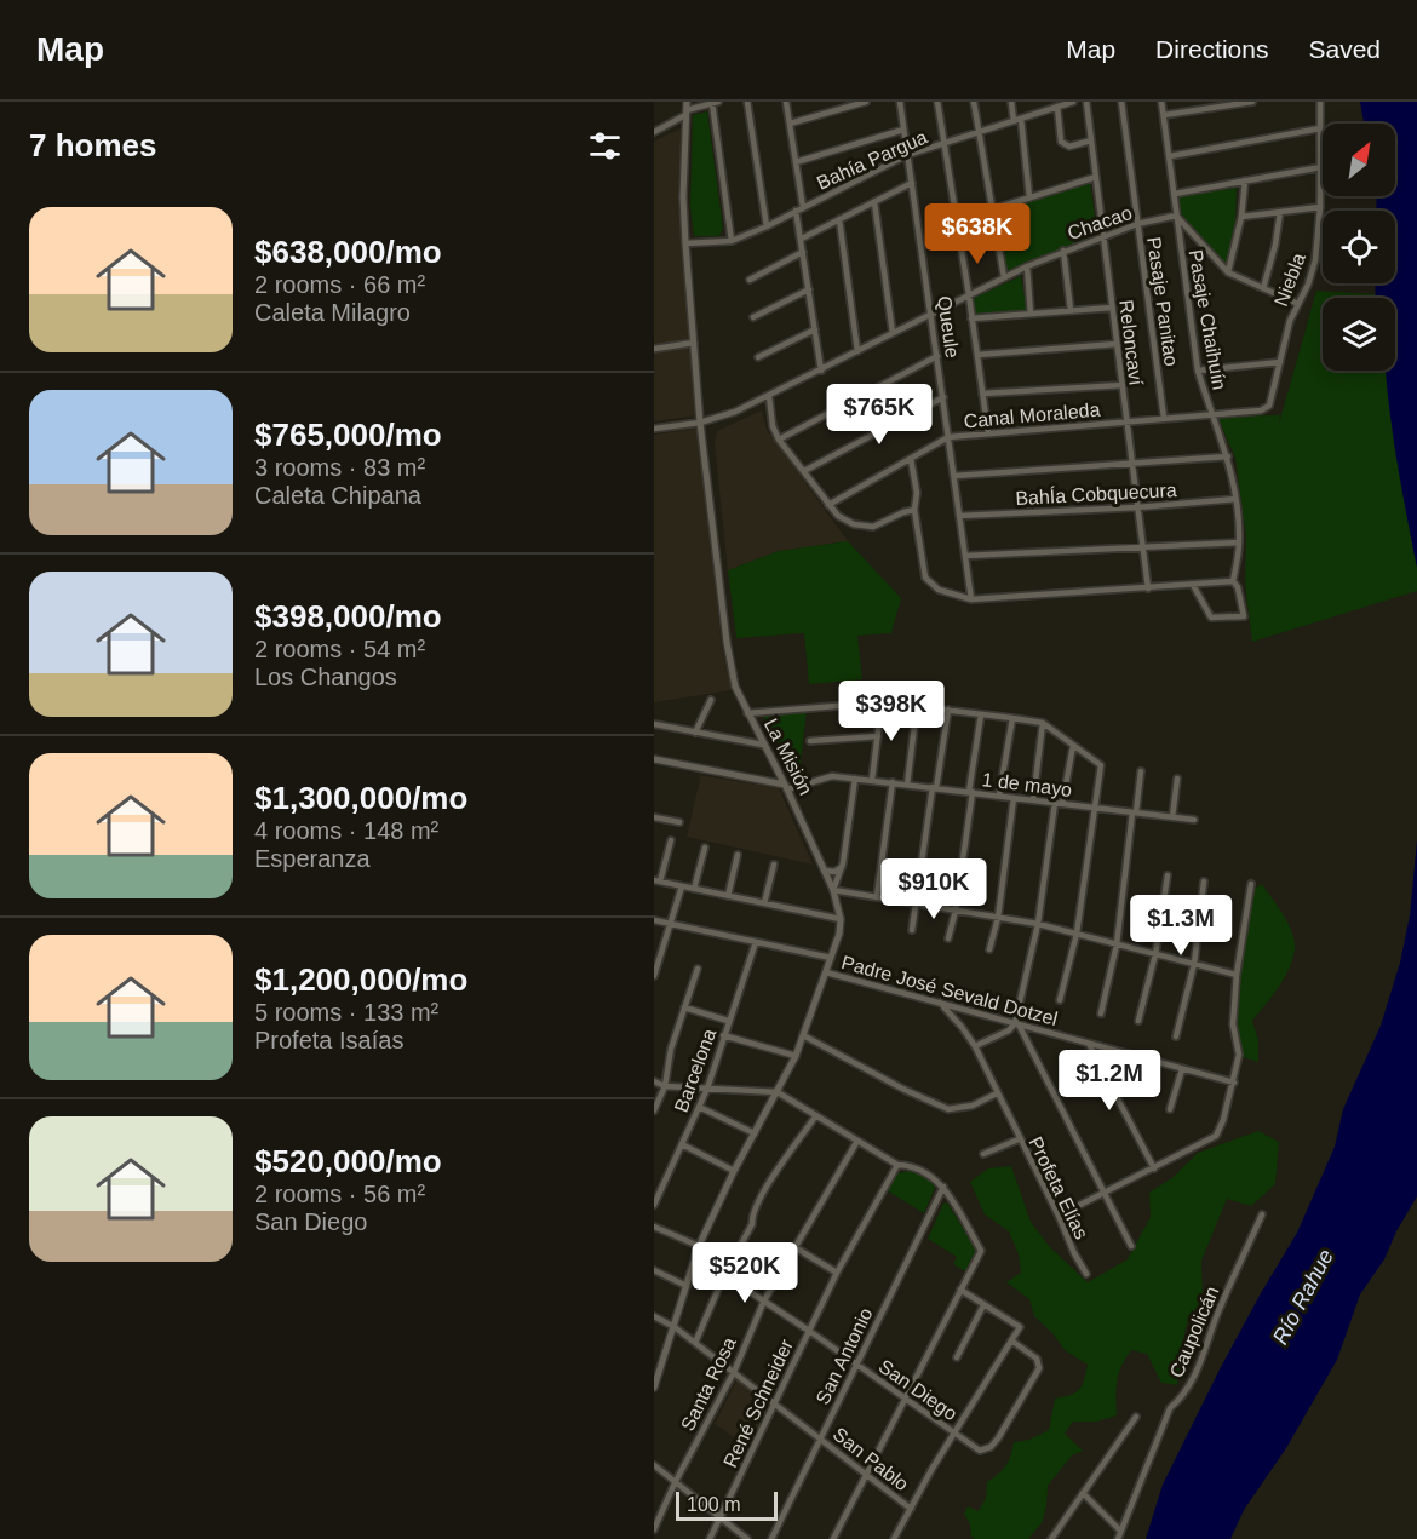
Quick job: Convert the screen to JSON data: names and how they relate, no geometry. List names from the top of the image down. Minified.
{"streets":{"street":["Bahía Pargua","Chacao","Niebla","Pasaje Panitao","Pasaje Chaihuín","Queule","Reloncaví","Canal Moraleda","BahÍa Cobquecura","La Misión","1 de mayo","Padre José Sevald Dotzel","Barcelona","Profeta Elías","Caupolicán","San Antonio","Santa Rosa","San Diego","René Schneider","San Pablo"]},"crossings":[["Bahía Pargua","Queule"],["Bahía Pargua","La Misión"],["Chacao","Pasaje Panitao"],["Chacao","Pasaje Chaihuín"],["Chacao","Queule"],["Chacao","Reloncaví"],["Chacao","La Misión"],["Niebla","Pasaje Chaihuín"],["Niebla","Canal Moraleda"],["Pasaje Panitao","Canal Moraleda"],["Pasaje Chaihuín","Canal Moraleda"],["Pasaje Chaihuín","BahÍa Cobquecura"],["Queule","Canal Moraleda"],["Queule","BahÍa Cobquecura"],["Reloncaví","Canal Moraleda"],["Reloncaví","BahÍa Cobquecura"],["La Misión","1 de mayo"],["La Misión","Padre José Sevald Dotzel"],["La Misión","San Diego"],["La Misión","San Pablo"],["Padre José Sevald Dotzel","Profeta Elías"],["San Antonio","San Diego"],["San Antonio","San Pablo"],["Santa Rosa","San Diego"],["Santa Rosa","San Pablo"],["San Diego","René Schneider"],["René Schneider","San Pablo"]],"water":["Río Rahue"],"scale_bar":"100 m","north":"top right","page":{"header":"Map","nav":["Map","Directions","Saved"],"heading":"7 homes","list":[{"name":"$638,000/mo","note":"2 rooms · 66 m² · Caleta Milagro"},{"name":"$765,000/mo","note":"3 rooms · 83 m² · Caleta Chipana"},{"name":"$398,000/mo","note":"2 rooms · 54 m² · Los Changos"},{"name":"$1,300,000/mo","note":"4 rooms · 148 m² · Esperanza"},{"name":"$1,200,000/mo","note":"5 rooms · 133 m² · Profeta Isaías"},{"name":"$520,000/mo","note":"2 rooms · 56 m² · San Diego"}],"price":["$638K","$765K","$398K","$910K","$1.3M","$1.2M","$520K"],"scale":"100 m"}}
